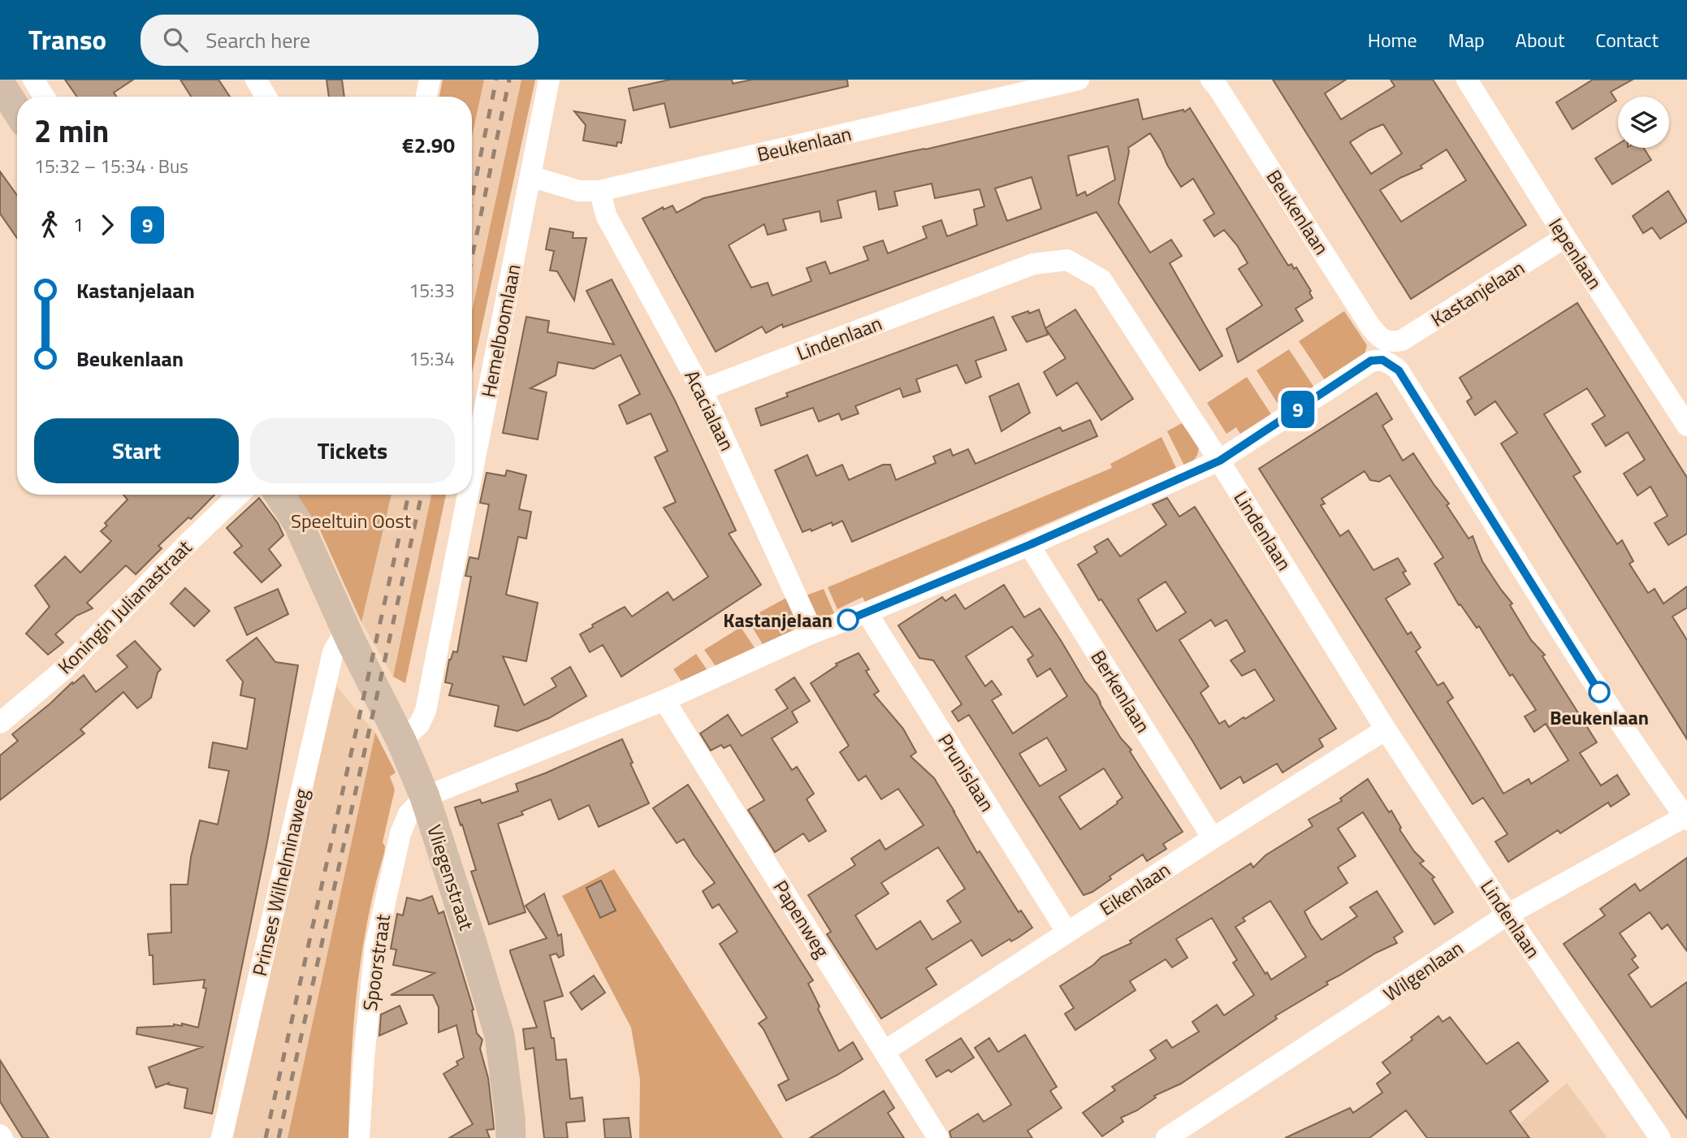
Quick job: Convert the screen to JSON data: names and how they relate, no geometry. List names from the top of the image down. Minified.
{"streets":{"main road":["Vliegenstraat"],"street":["Beukenlaan","Iepenlaan","Kastanjelaan","Hemelboomlaan","Lindenlaan","Acacialaan","Koningin Julianastraat","Berkenlaan","Prunislaan","Prinses Wilhelminaweg","Eikenlaan","Papenweg","Spoorstraat","Wilgenlaan"]},"crossings":[["Beukenlaan","Kastanjelaan"],["Beukenlaan","Hemelboomlaan"],["Beukenlaan","Acacialaan"],["Beukenlaan","Wilgenlaan"],["Iepenlaan","Kastanjelaan"],["Kastanjelaan","Lindenlaan"],["Kastanjelaan","Acacialaan"],["Kastanjelaan","Berkenlaan"],["Kastanjelaan","Prunislaan"],["Kastanjelaan","Vliegenstraat"],["Kastanjelaan","Papenweg"],["Kastanjelaan","Spoorstraat"],["Hemelboomlaan","Vliegenstraat"],["Lindenlaan","Acacialaan"],["Lindenlaan","Eikenlaan"],["Lindenlaan","Wilgenlaan"],["Berkenlaan","Eikenlaan"],["Prunislaan","Eikenlaan"],["Vliegenstraat","Prinses Wilhelminaweg"],["Vliegenstraat","Spoorstraat"],["Eikenlaan","Papenweg"]],"parks":["Speeltuin Oost"],"places":["Kastanjelaan","Beukenlaan"],"lines":["bus line 9"],"page":{"header":"Transo","search":"Search here","nav":["Home","Map","About","Contact"],"on_map":"9","heading":["2 min","15:32 – 15:34 · Bus","€2.90"],"legs":["1","9"],"list":[{"name":"Kastanjelaan","value":"15:33"},{"name":"Beukenlaan","value":"15:34"}],"buttons":["Start","Tickets"]}}
